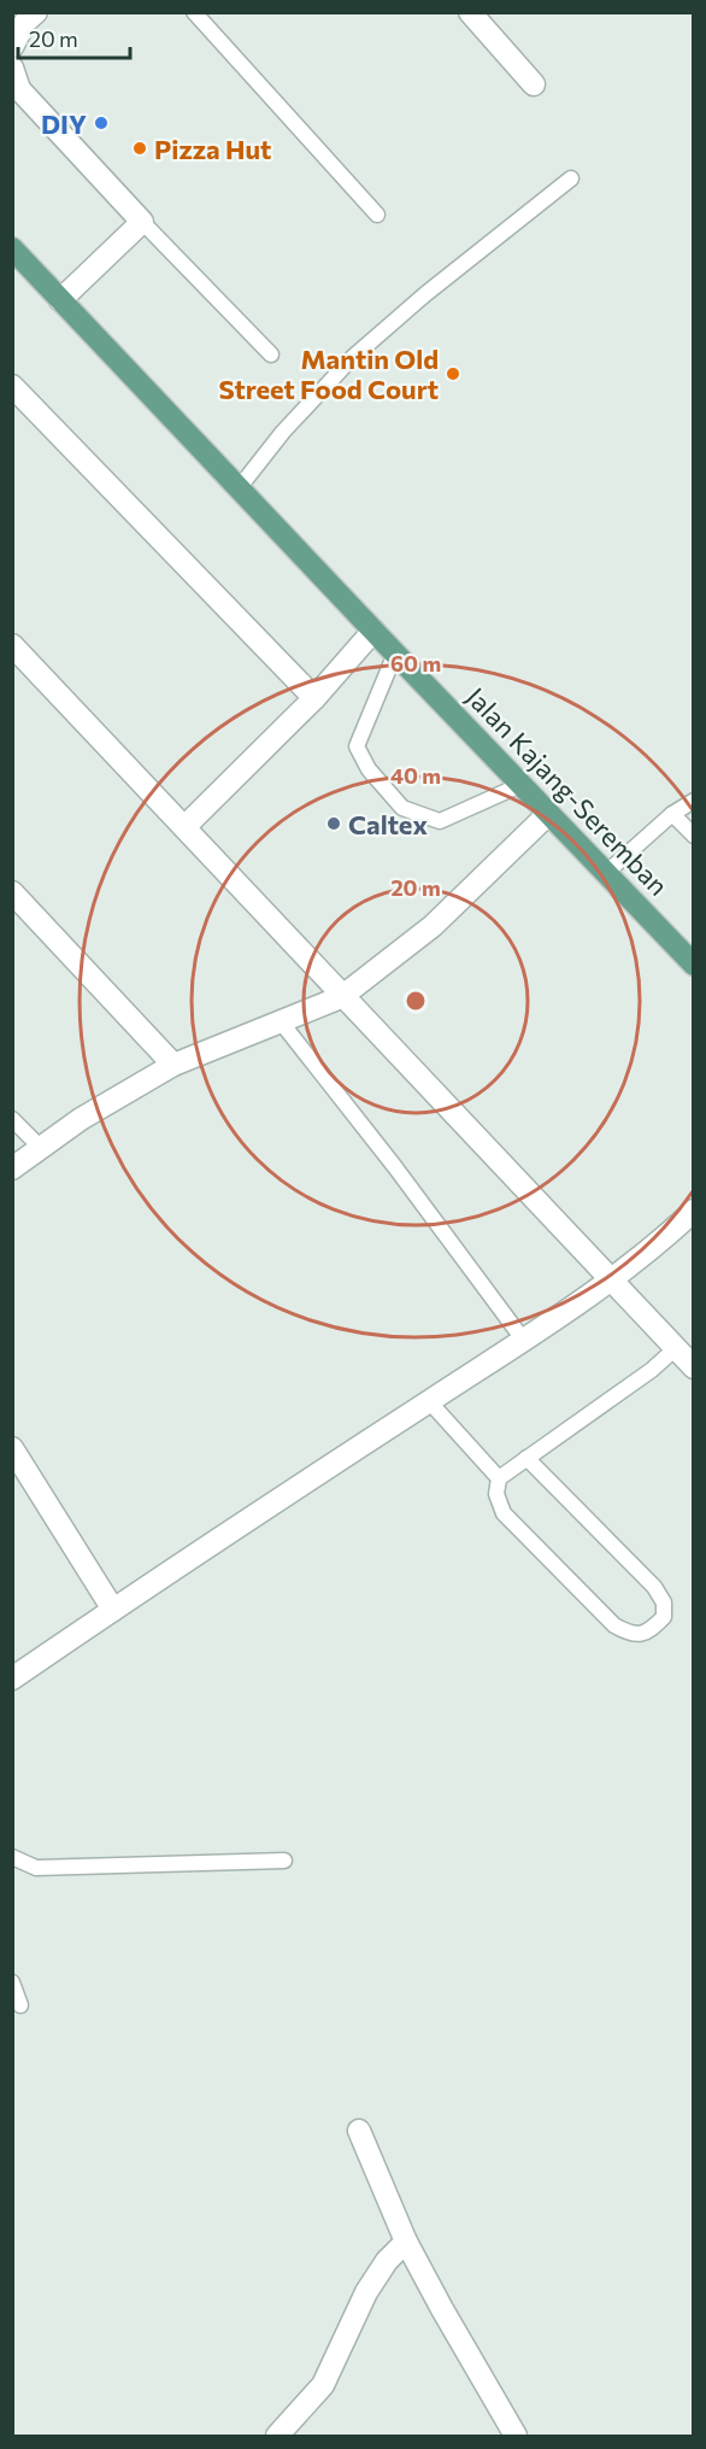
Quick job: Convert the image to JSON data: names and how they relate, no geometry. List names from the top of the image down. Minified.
{"streets":{"main road":["Jalan Kajang-Seremban"]},"places":["DIY","Pizza Hut","Mantin Old Street Food Court","Caltex"],"scale_bar":"20 m","rings":["60 m","40 m","20 m"]}
